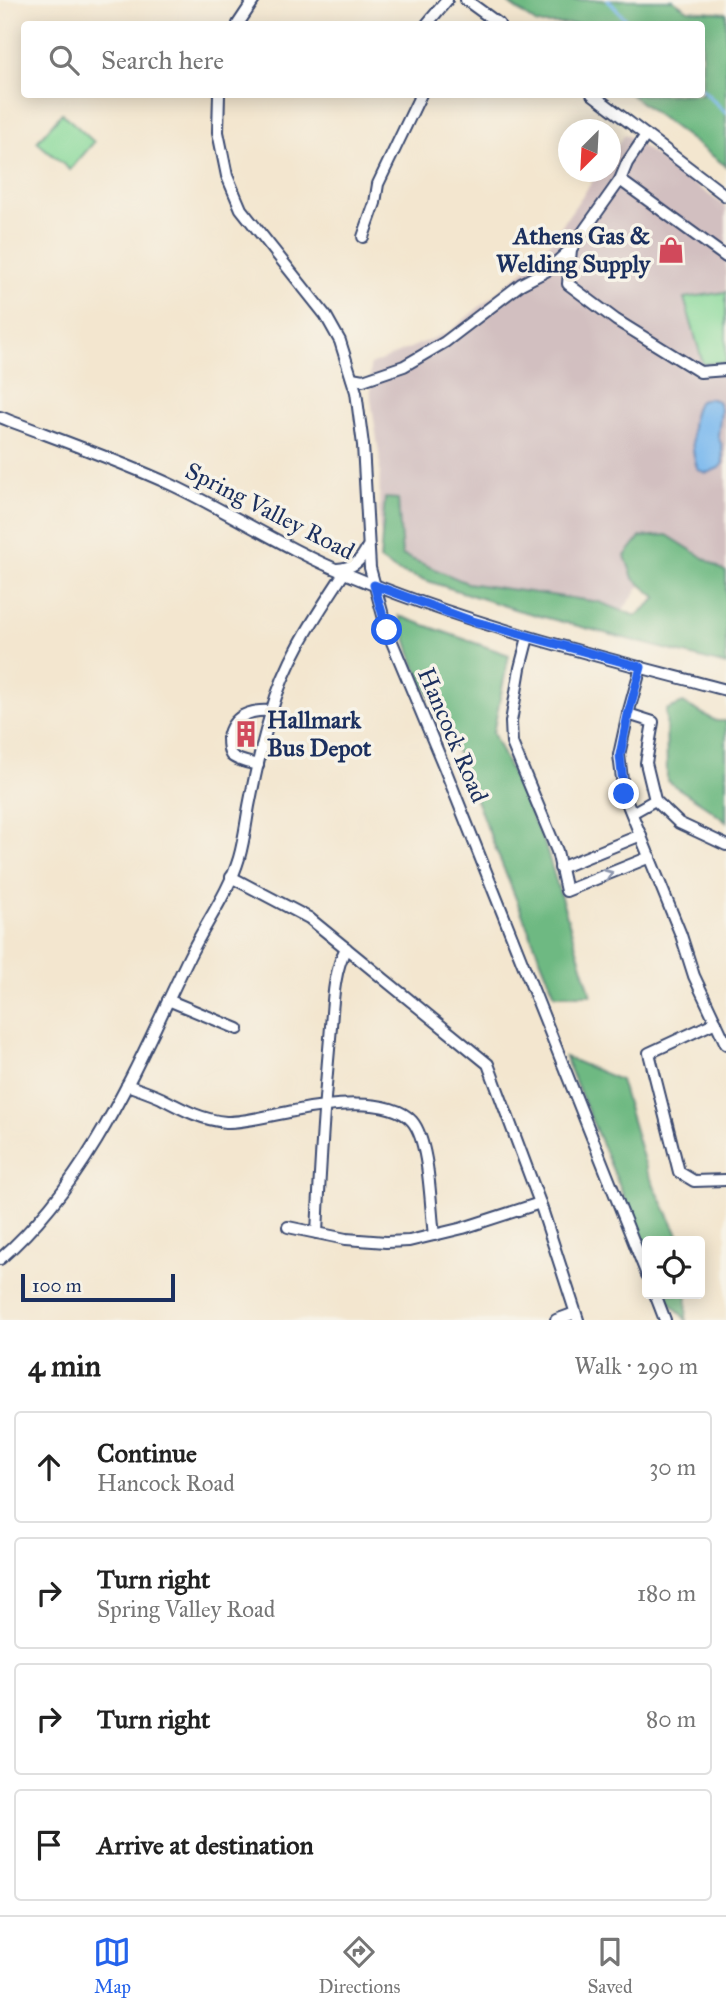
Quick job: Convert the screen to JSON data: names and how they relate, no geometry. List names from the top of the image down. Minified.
{"streets":{"street":["Spring Valley Road","Hancock Road"]},"crossings":[["Spring Valley Road","Hancock Road"]],"places":{"shop":["Athens Gas & Welding Supply"],"building":["Hallmark Bus Depot"]},"scale_bar":"100 m","north":"bottom left","page":{"search":"Search here","scale":"100 m","heading":["4 min","Walk · 290 m"],"list":[["Continue","Hancock Road","30 m"],["Turn right","Spring Valley Road","180 m"],["Turn right","80 m"],"Arrive at destination"],"nav":["Map","Directions","Saved"]}}
